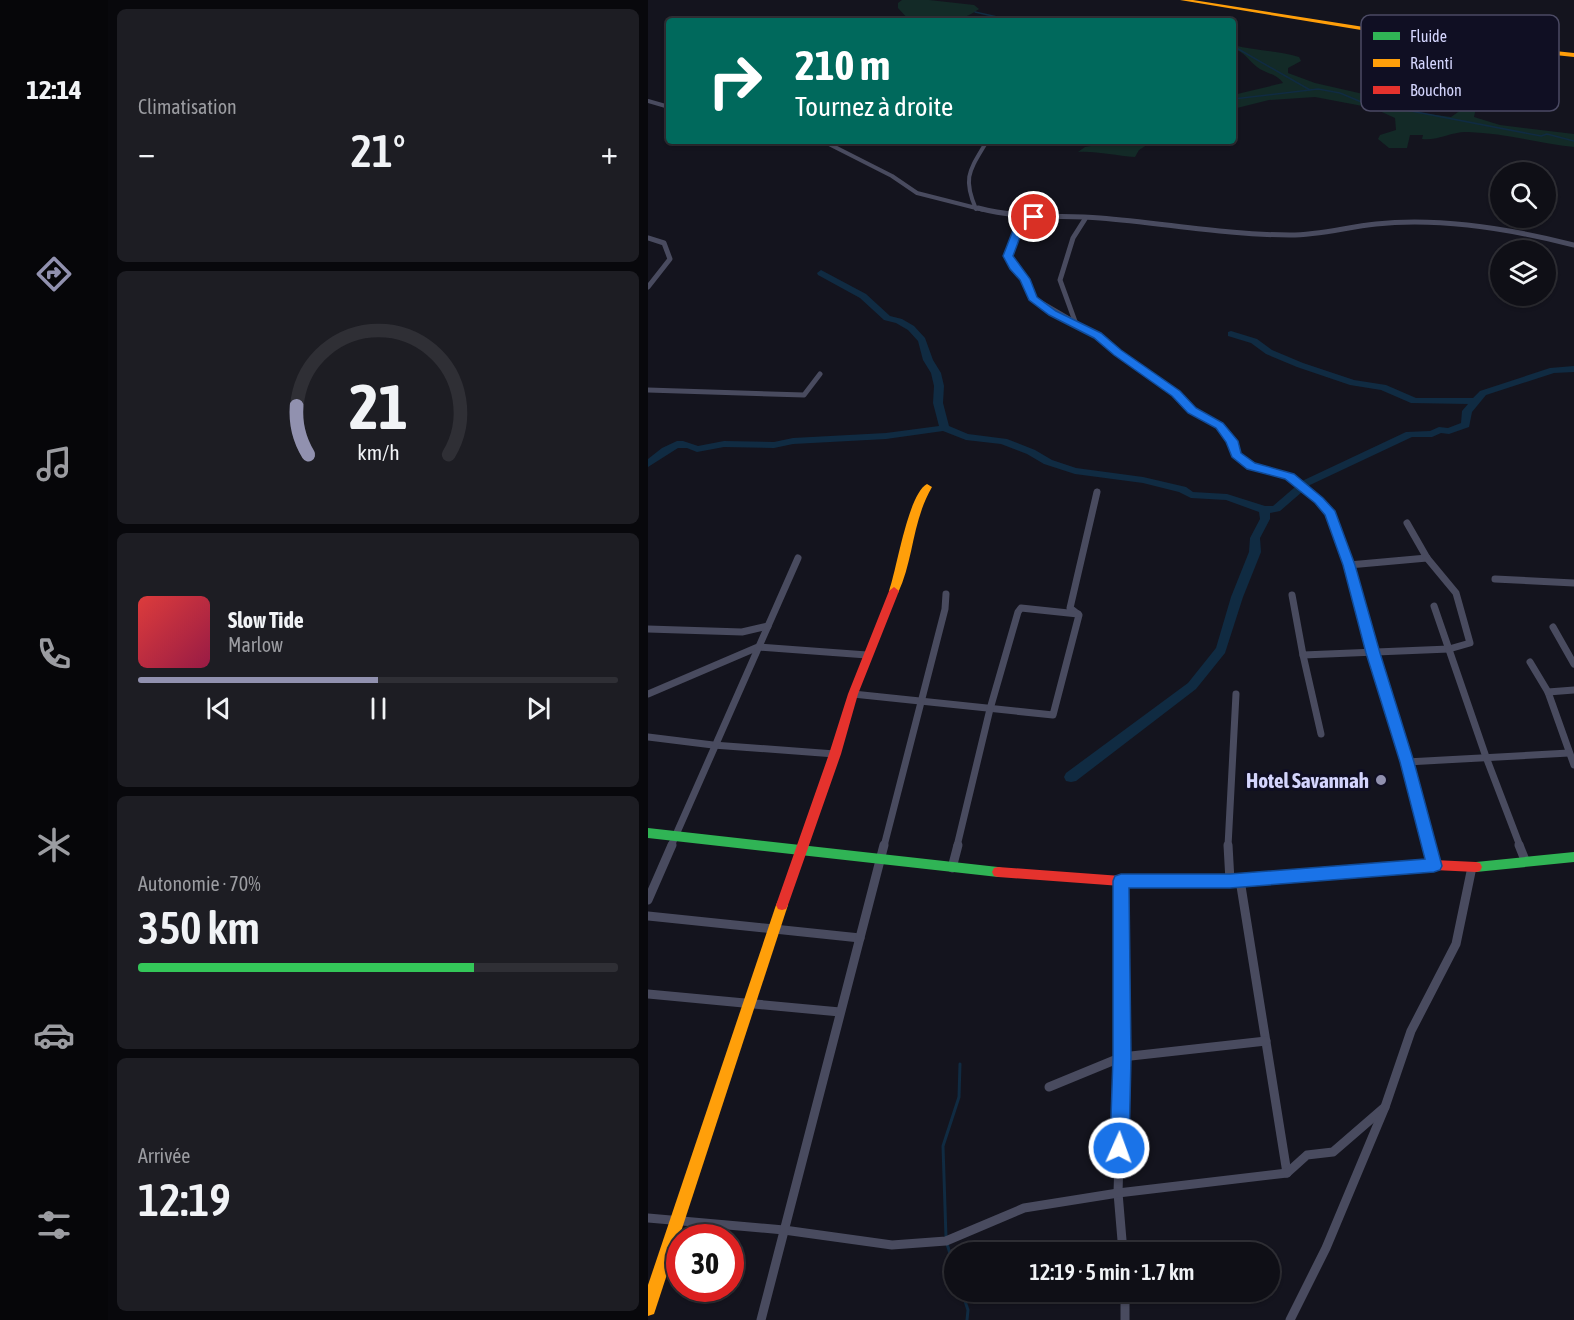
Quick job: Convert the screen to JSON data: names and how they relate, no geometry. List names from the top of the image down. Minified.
{"places":["Hotel Savannah"],"legend":["Fluide","Ralenti","Bouchon"],"page":{"tabs":"12:14","tile":["Climatisation",["Autonomie · 70%","350 km"],["Arrivée","12:19"]],"turn":["210 m","Tournez à droite"],"heat":["−","21°","+"],"song":["Slow Tide","Marlow"],"limit":"30","trip":"12:19 · 5 min · 1.7 km","gauge":["21","km/h"]}}
